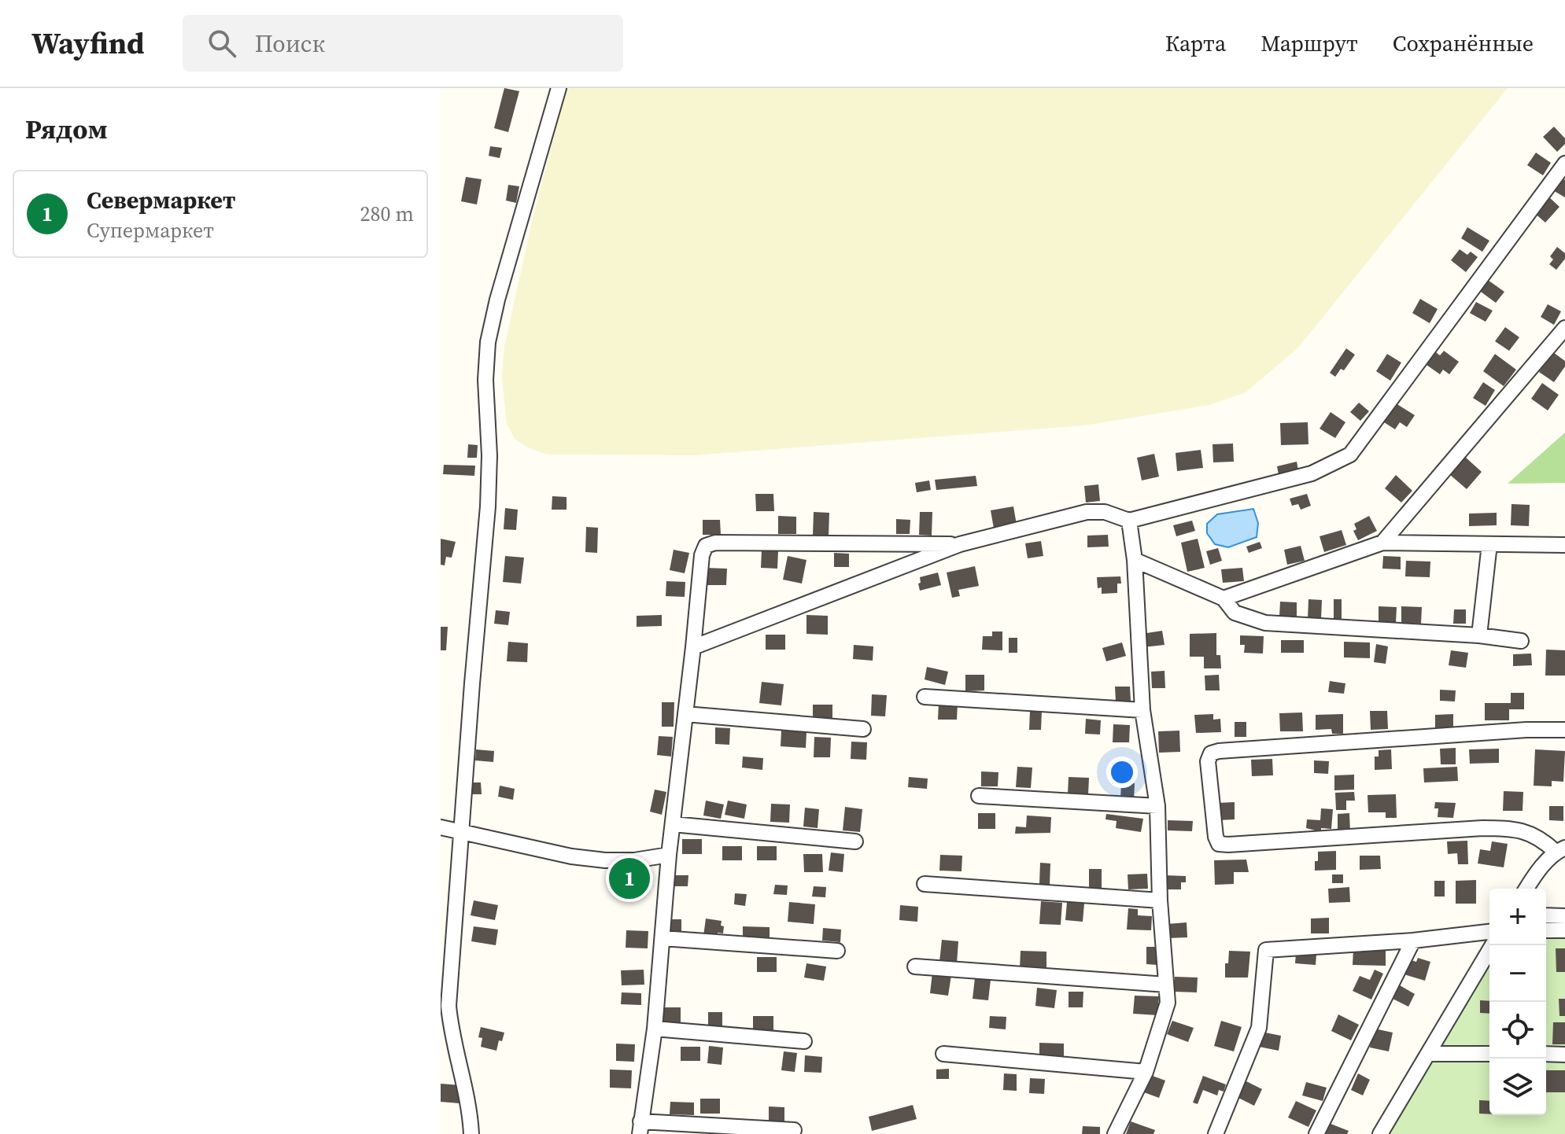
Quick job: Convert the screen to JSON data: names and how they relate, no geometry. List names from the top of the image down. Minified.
{"page":{"header":"Wayfind","search":"Поиск","nav":["Карта","Маршрут","Сохранённые"],"heading":"Рядом","list":[{"mark":"1","name":"Севермаркет","note":"Супермаркет","value":"280 m"}],"pins":"1","map_buttons":["+","−"]}}
